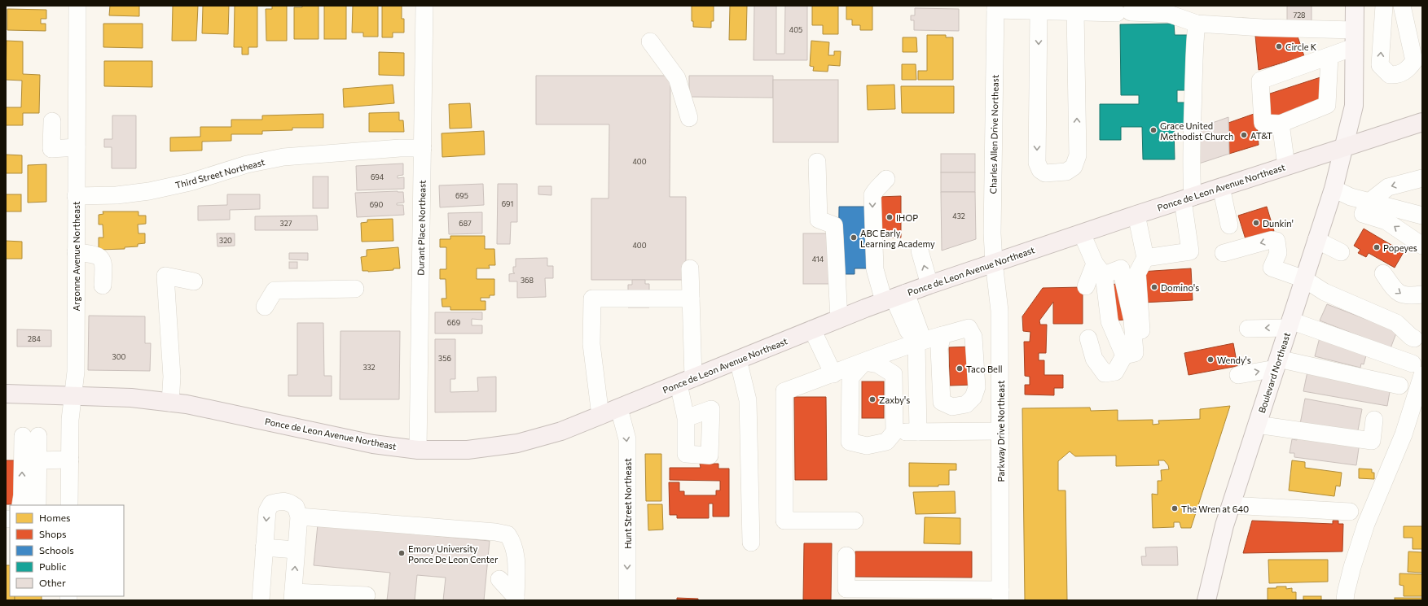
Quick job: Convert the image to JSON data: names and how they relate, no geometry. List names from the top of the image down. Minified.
{"streets":{"highway":["Ponce de Leon Avenue Northeast"],"main road":["Boulevard Northeast"],"street":["Charles Allen Drive Northeast","Third Street Northeast","Durant Place Northeast","Argonne Avenue Northeast","Parkway Drive Northeast","Hunt Street Northeast"]},"crossings":[["Charles Allen Drive Northeast","Ponce de Leon Avenue Northeast"],["Charles Allen Drive Northeast","Parkway Drive Northeast"],["Third Street Northeast","Durant Place Northeast"],["Third Street Northeast","Argonne Avenue Northeast"],["Ponce de Leon Avenue Northeast","Durant Place Northeast"],["Ponce de Leon Avenue Northeast","Argonne Avenue Northeast"],["Ponce de Leon Avenue Northeast","Boulevard Northeast"],["Ponce de Leon Avenue Northeast","Parkway Drive Northeast"],["Ponce de Leon Avenue Northeast","Hunt Street Northeast"]],"places":["Circle K","Grace United Methodist Church","AT&T","IHOP","Dunkin'","ABC Early Learning Academy","Popeyes","Domino's","Wendy's","Taco Bell","Zaxby's","The Wren at 640","Emory University Ponce De Leon Center"],"house_numbers":["728","405","400","694","695","691","690","432","327","687","320","400","414","368","669","284","300","356","332"],"legend":["Homes","Shops","Schools","Public","Other"]}
